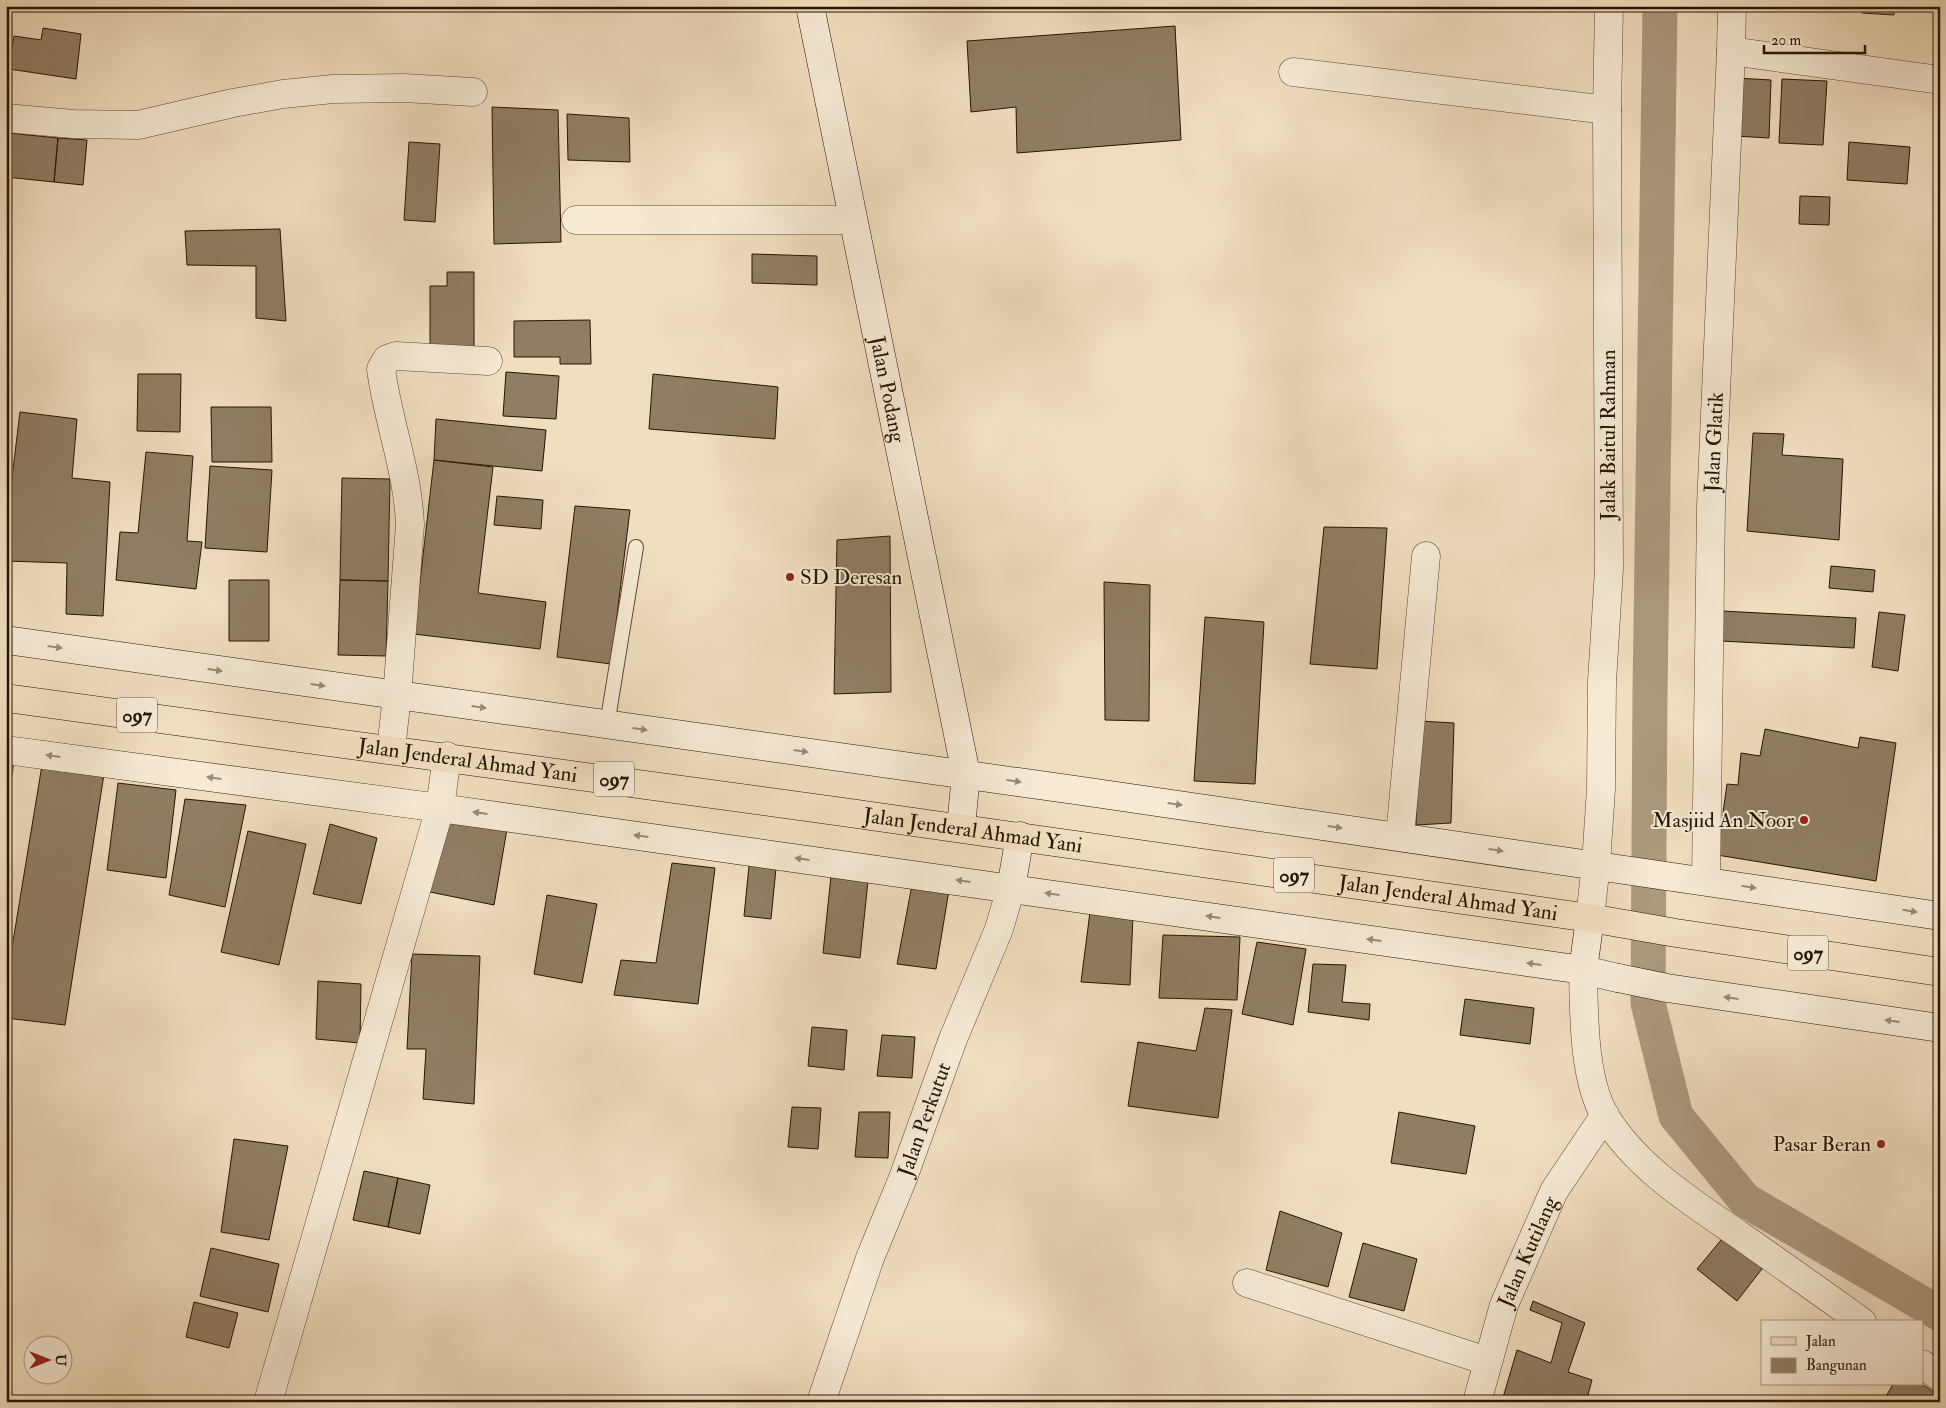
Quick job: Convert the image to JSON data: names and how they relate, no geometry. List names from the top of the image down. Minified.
{"streets":{"main road":["097","Jalan Jenderal Ahmad Yani"],"street":["Jalan Podang","Jalak Baitul Rahman","Jalan Glatik","Jalan Perkutut","Jalan Kutilang"]},"crossings":[["Jalan Podang","Jalan Jenderal Ahmad Yani"],["Jalak Baitul Rahman","Jalan Jenderal Ahmad Yani"],["Jalak Baitul Rahman","Jalan Kutilang"],["Jalan Jenderal Ahmad Yani","Jalan Perkutut"]],"places":["SD Deresan","Masjiid An Noor","Pasar Beran"],"legend":["Jalan","Bangunan"],"scale_bar":"20 m","north":"right"}
